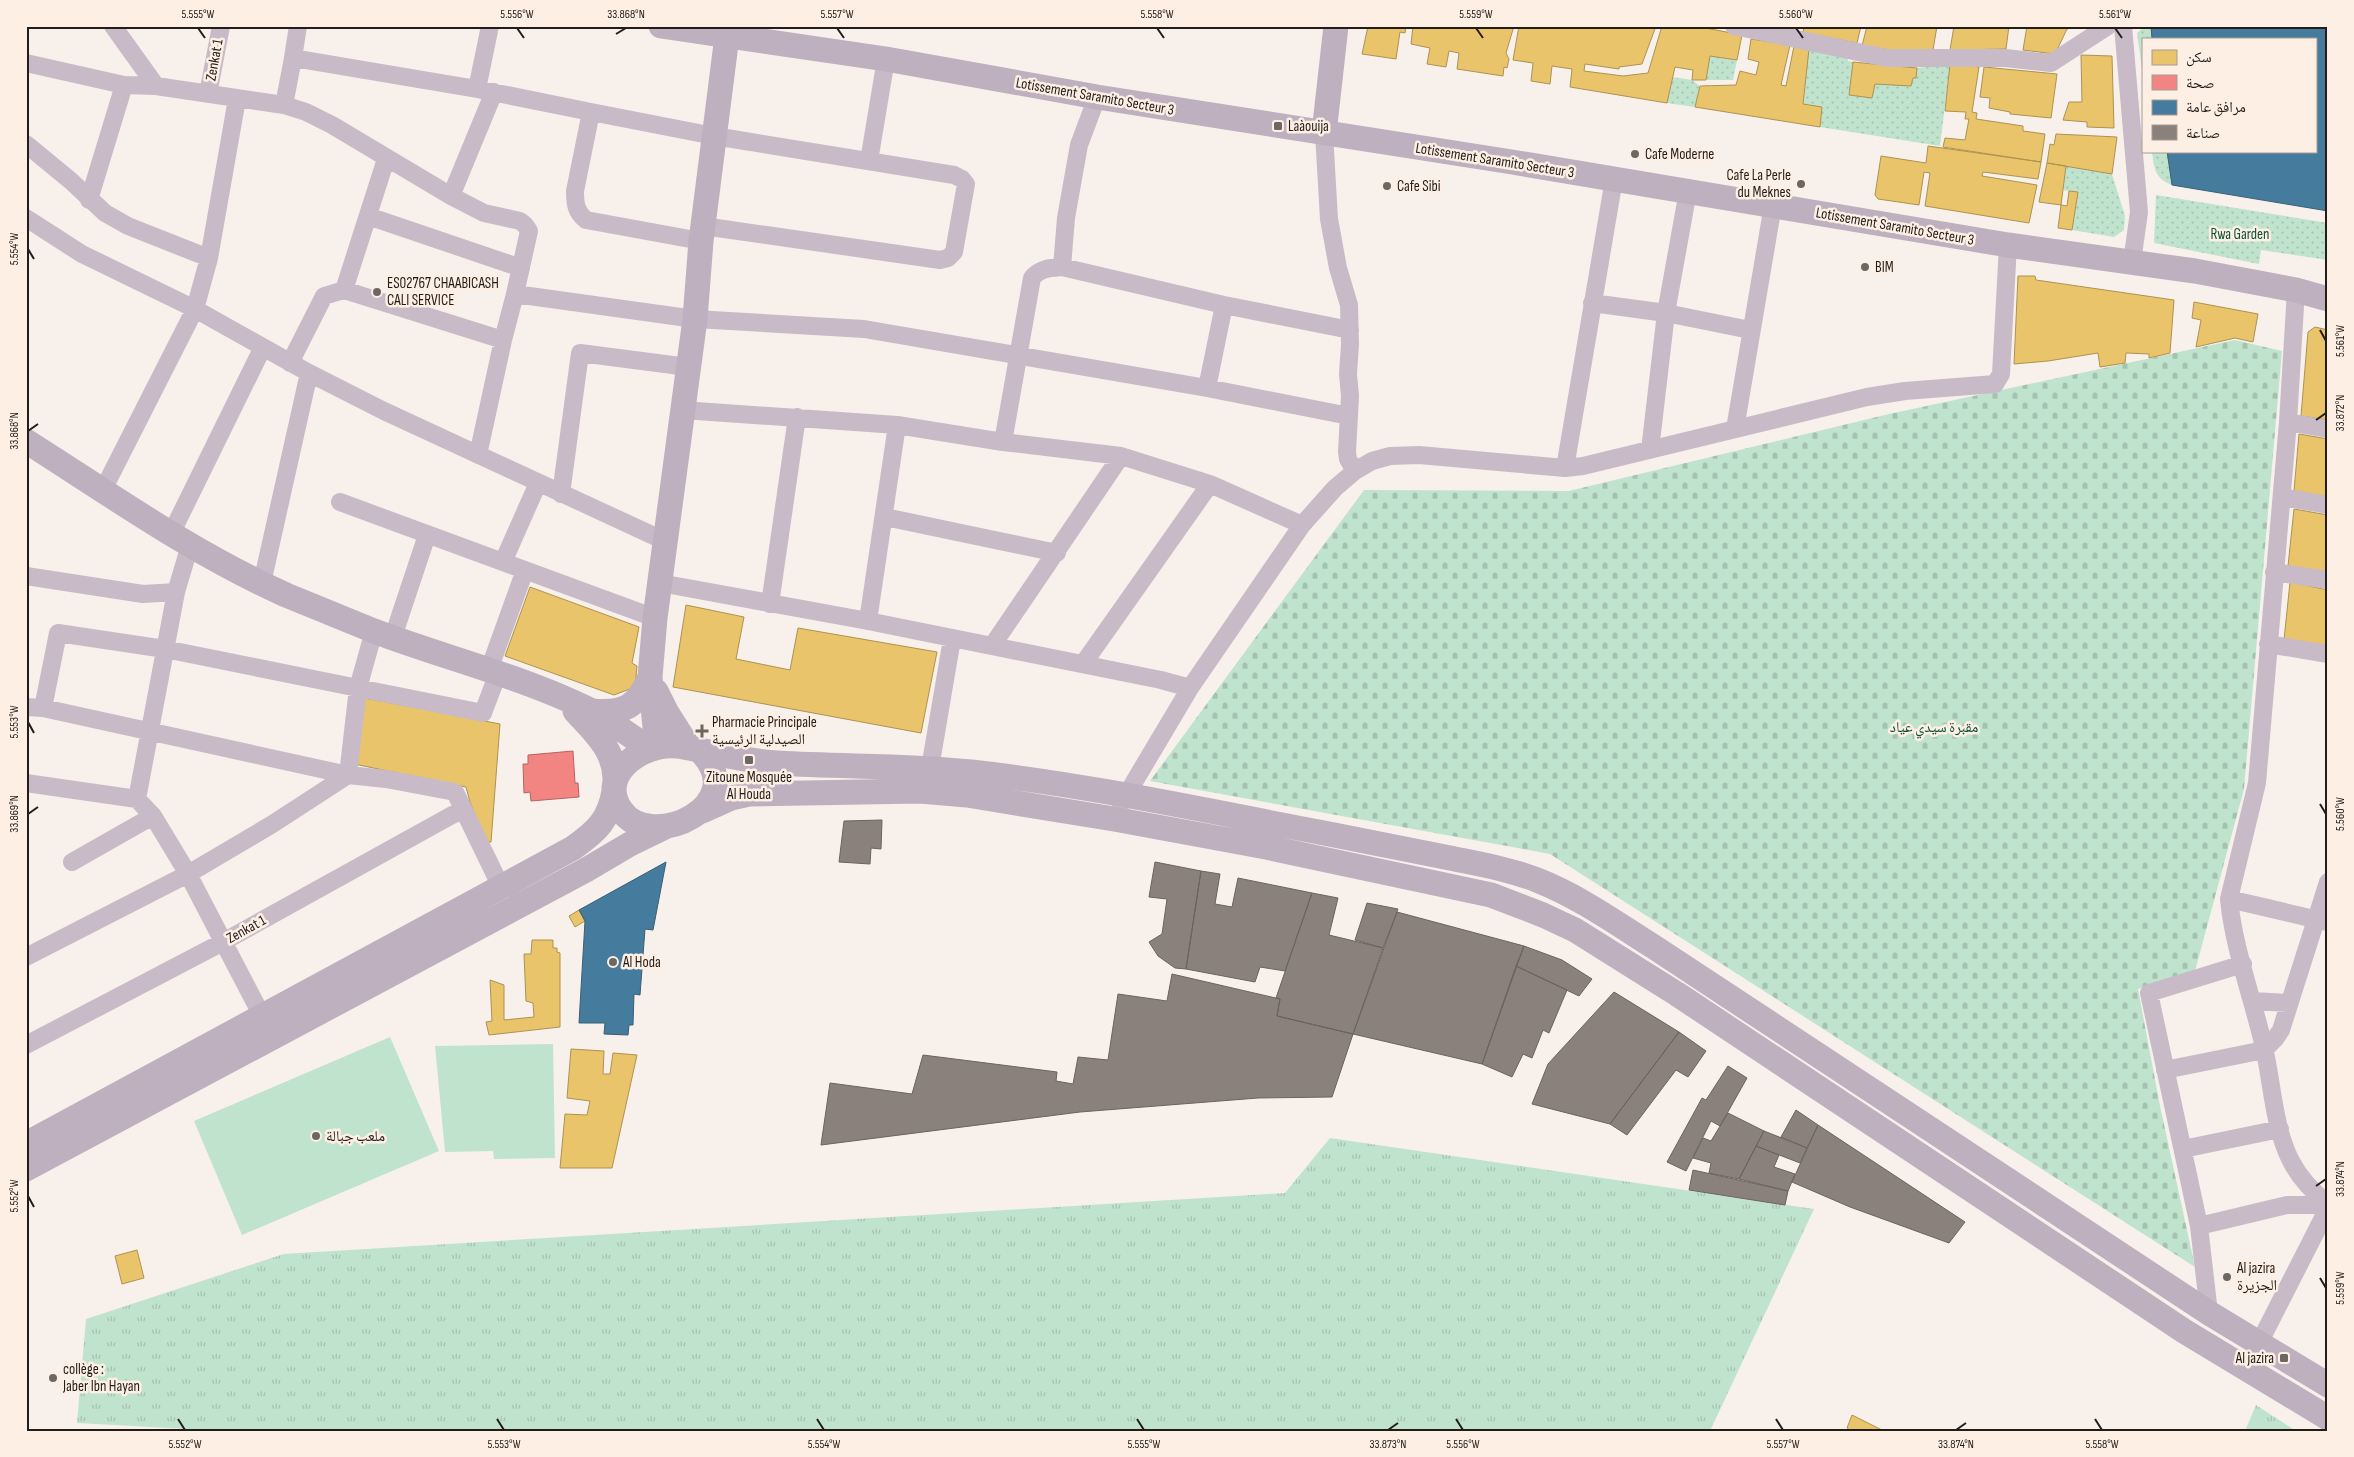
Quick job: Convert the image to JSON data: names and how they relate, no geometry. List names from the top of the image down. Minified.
{"streets":{"main road":["Lotissement Saramito Secteur 3"],"street":["Zenkat 1"]},"parks":["Rwa Garden","مقبرة سيدي عياد"],"places":{"transit":["Laàouija","Zitoune Mosquée Al Houda","Al jazira"],"other":["Cafe Moderne","Cafe La Perle du Meknes","Cafe Sibi","BIM","ES02767 CHAABICASH CALI SERVICE","Al Hoda","ملعب جبالة","Al jazira الجزيرة","collège : Jaber Ibn Hayan"],"health":["Pharmacie Principale الصيدلية الرئيسية"]},"legend":["سكن","صحة","مرافق عامة","صناعة"],"coordinates":["5.555°W","5.556°W","33.868°N","5.557°W","5.558°W","5.559°W","5.560°W","5.561°W","5.554°W","33.872°N","5.553°W","33.869°N","33.874°N","5.552°W","33.873°N"]}
